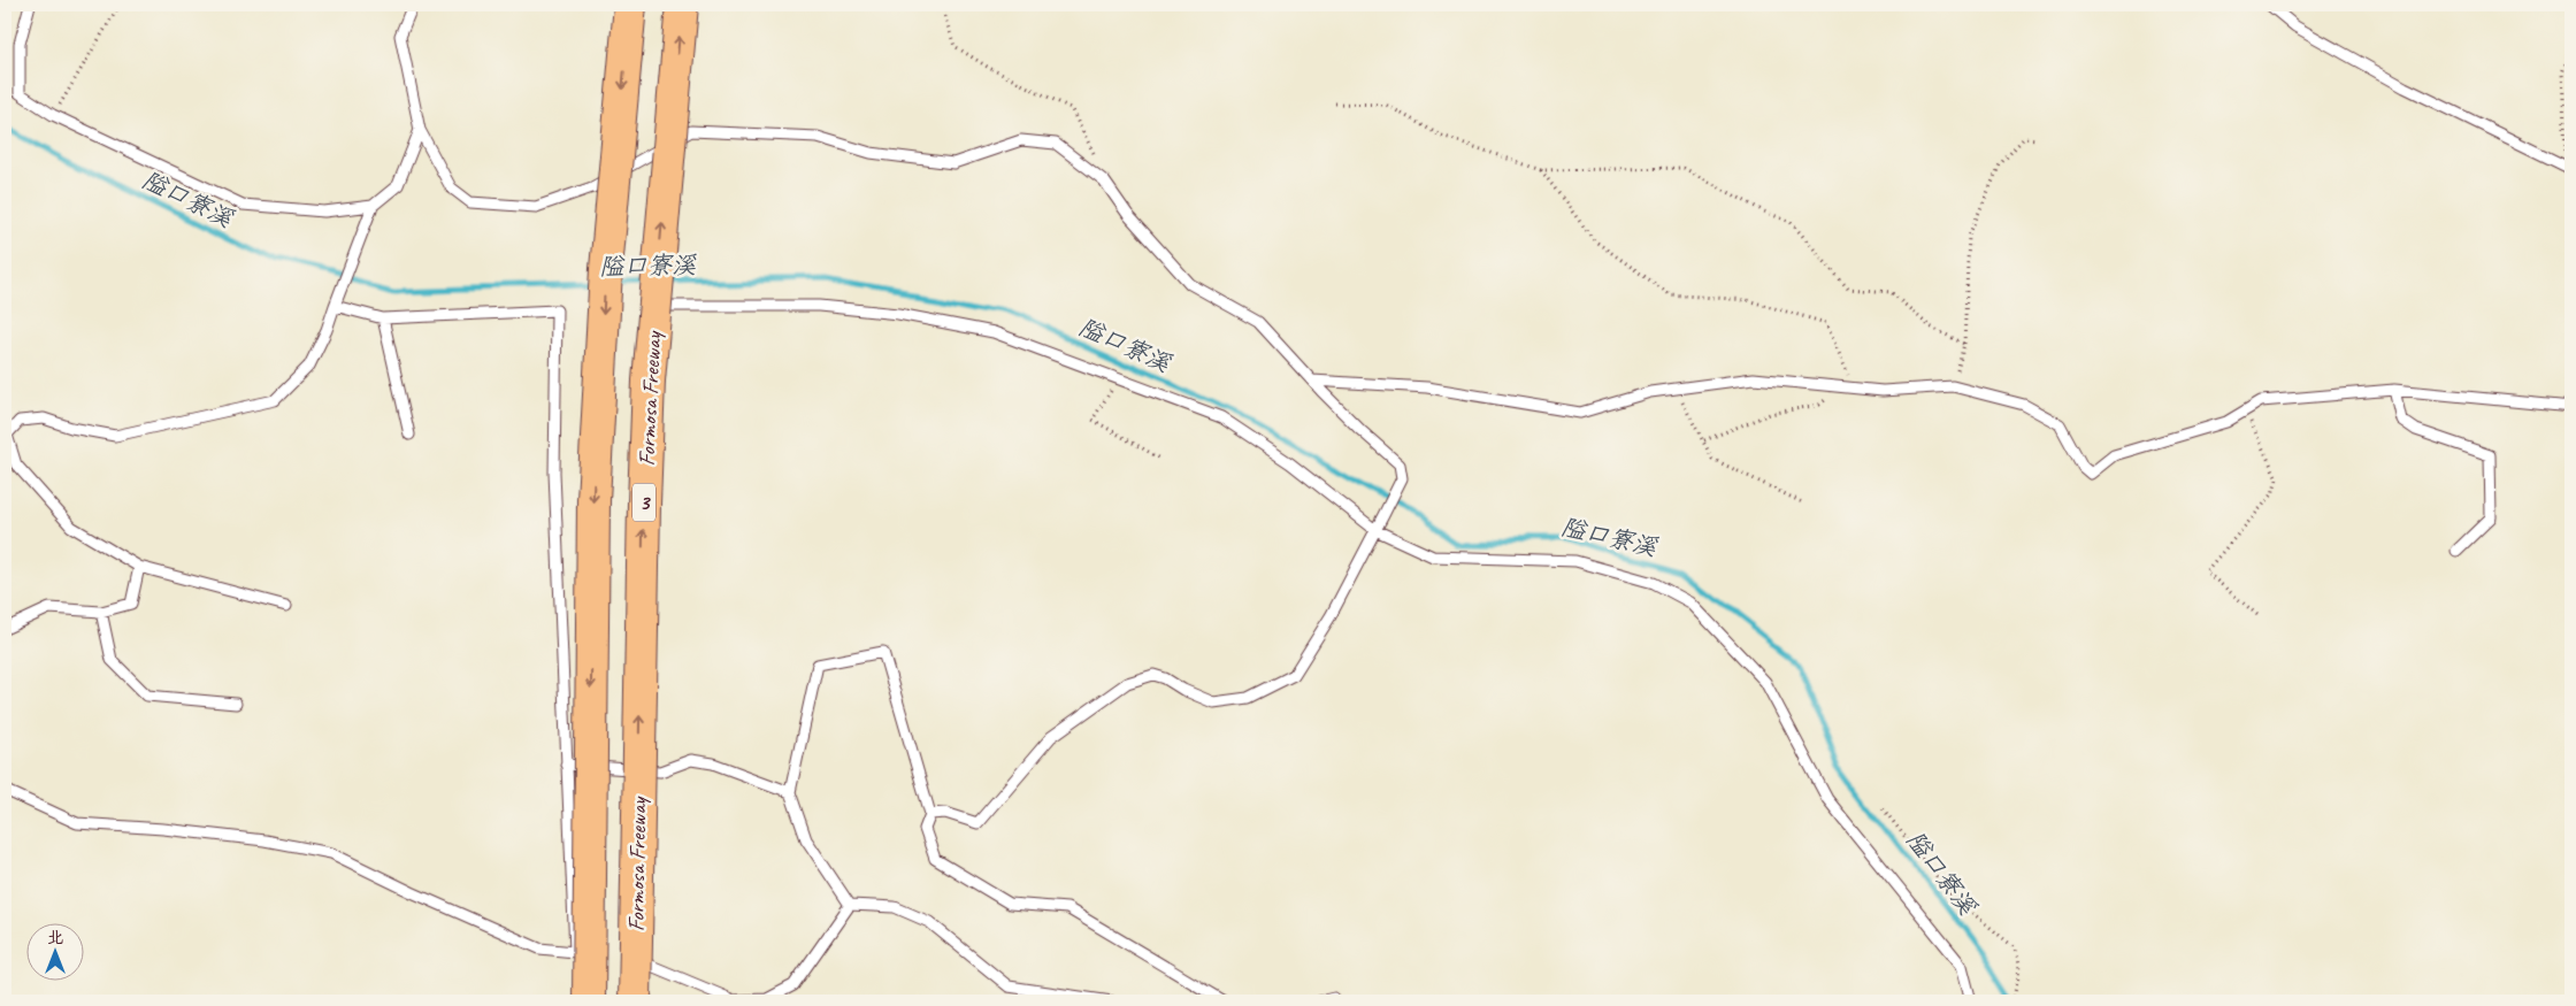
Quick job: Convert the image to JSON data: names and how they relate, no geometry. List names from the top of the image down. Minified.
{"streets":{"highway":["Formosa Freeway","3"]},"water":["隘口寮溪"],"north":"top"}
